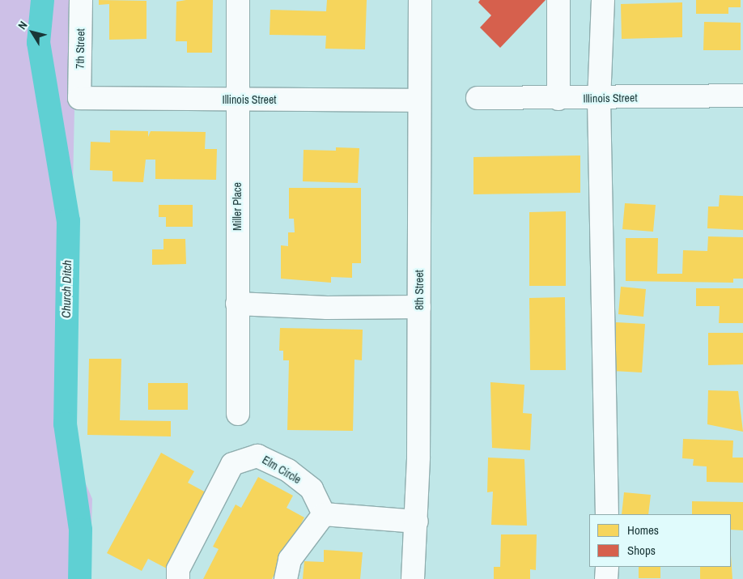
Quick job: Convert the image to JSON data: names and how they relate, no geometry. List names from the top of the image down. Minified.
{"streets":{"street":["7th Street","Illinois Street","Miller Place","8th Street","Elm Circle"]},"crossings":[["7th Street","Illinois Street"],["Illinois Street","Miller Place"],["Illinois Street","8th Street"]],"water":["Church Ditch"],"legend":["Homes","Shops"],"north":"top left"}
